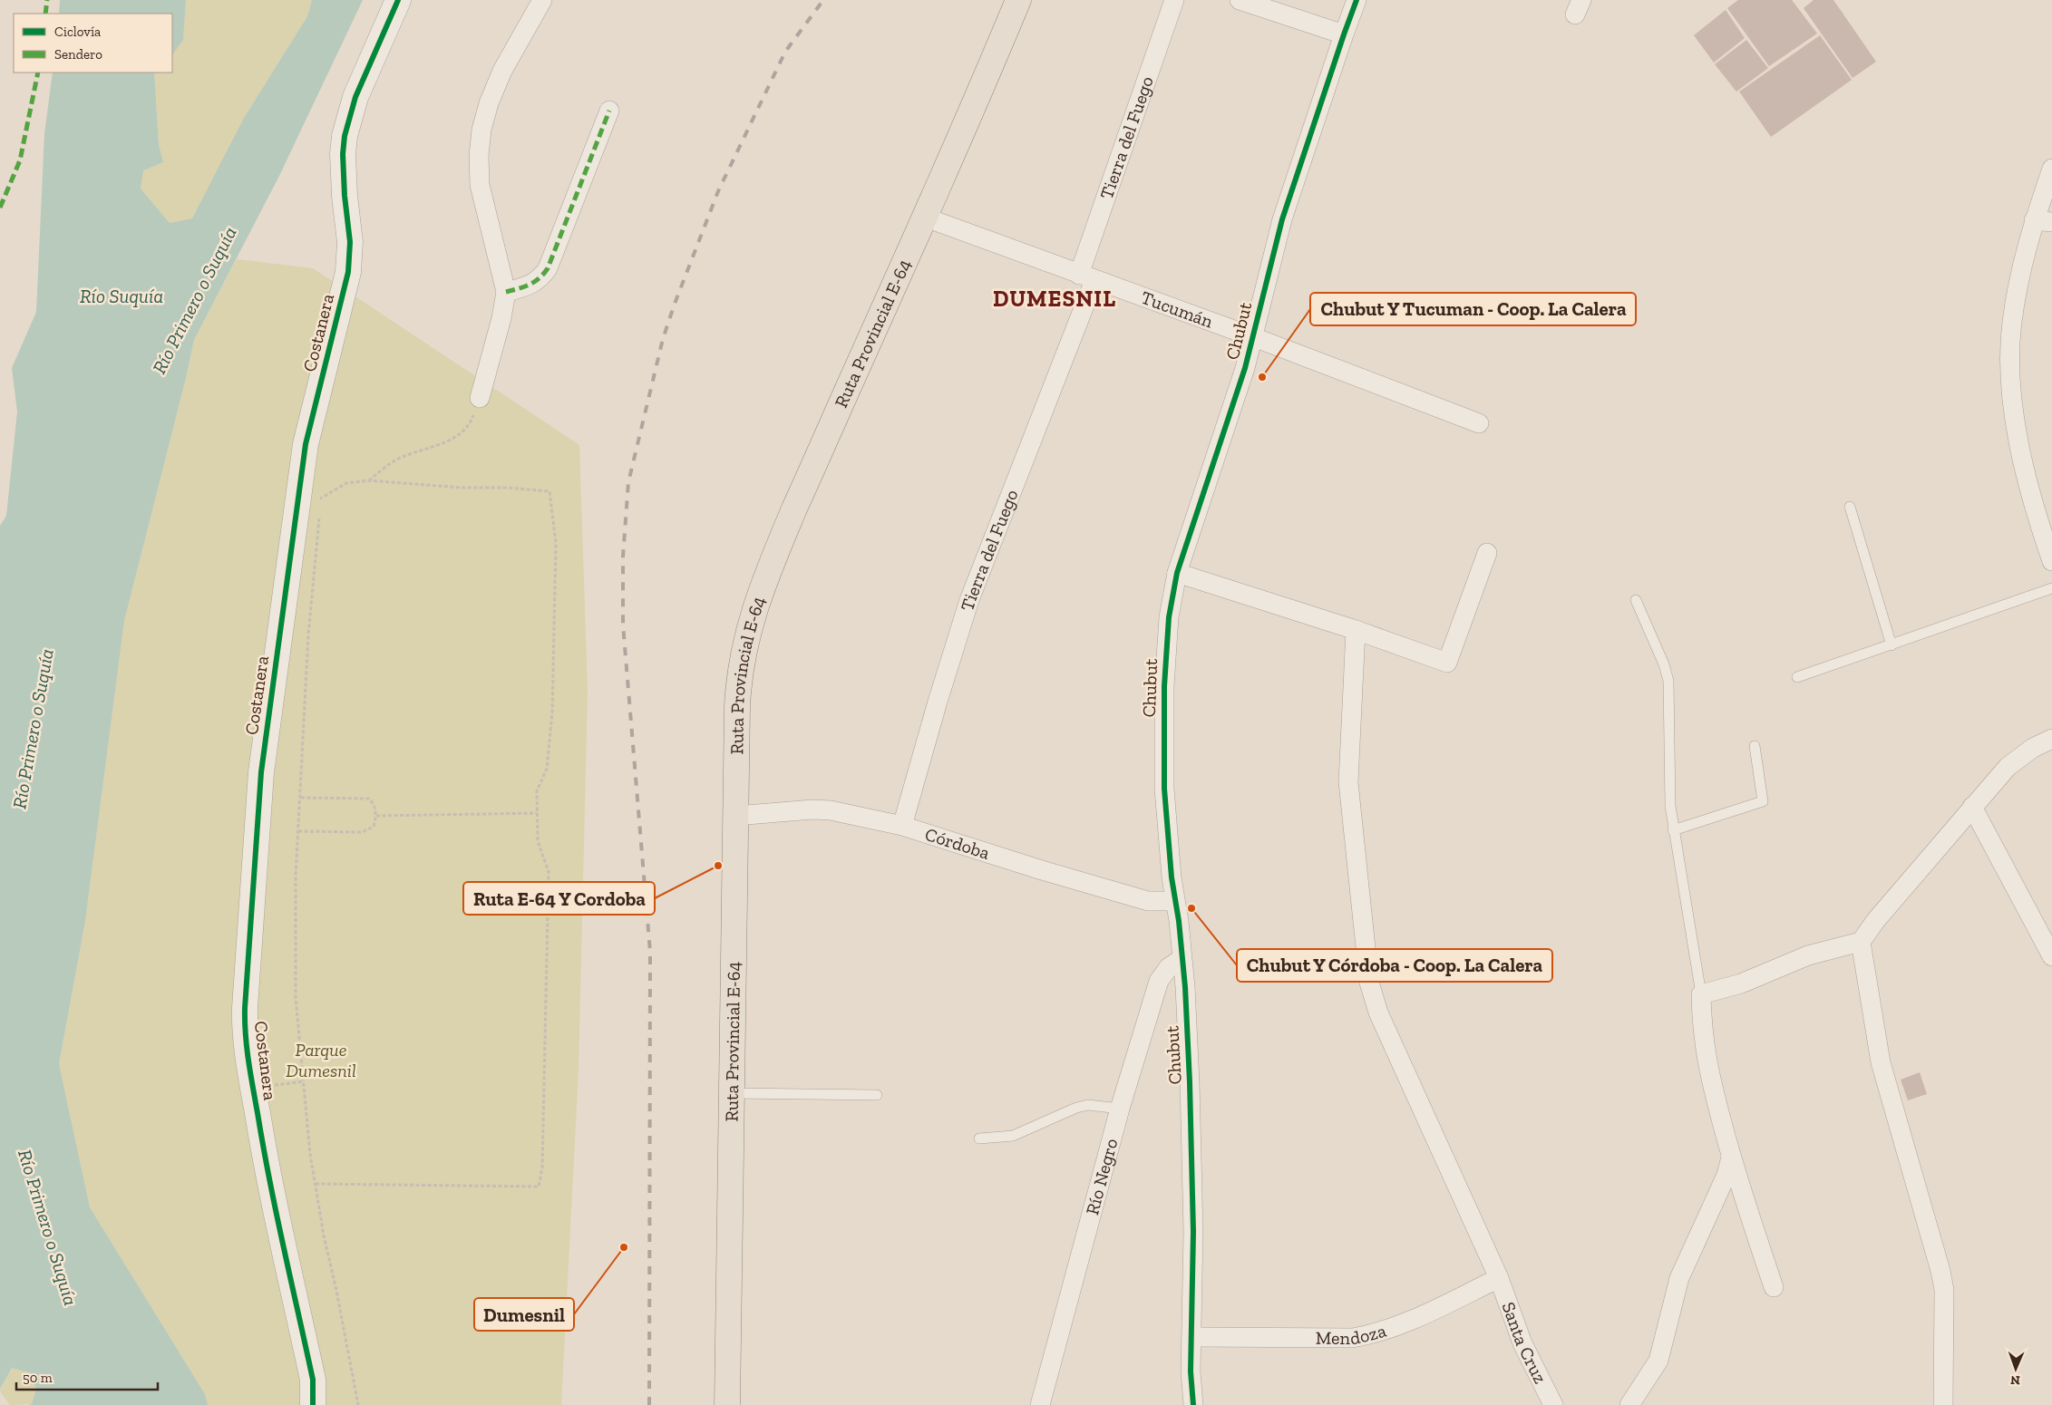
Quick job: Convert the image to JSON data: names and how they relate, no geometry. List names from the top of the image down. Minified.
{"streets":{"main road":["Ruta Provincial E-64"],"street":["Tierra del Fuego","Tucumán","Chubut","Costanera","Córdoba","Río Negro","Mendoza","Santa Cruz"]},"crossings":[["Tierra del Fuego","Tucumán"],["Tierra del Fuego","Córdoba"],["Tucumán","Chubut"],["Tucumán","Ruta Provincial E-64"],["Chubut","Córdoba"],["Chubut","Río Negro"],["Chubut","Mendoza"],["Ruta Provincial E-64","Córdoba"],["Mendoza","Santa Cruz"]],"districts":["DUMESNIL"],"water":["Río Suquía","Río Primero o Suquía"],"parks":["Parque Dumesnil"],"places":["Chubut Y Tucuman - Coop. La Calera","Ruta E-64 Y Cordoba","Chubut Y Córdoba - Coop. La Calera","Dumesnil"],"legend":["Ciclovía","Sendero"],"scale_bar":"50 m","north":"bottom"}
